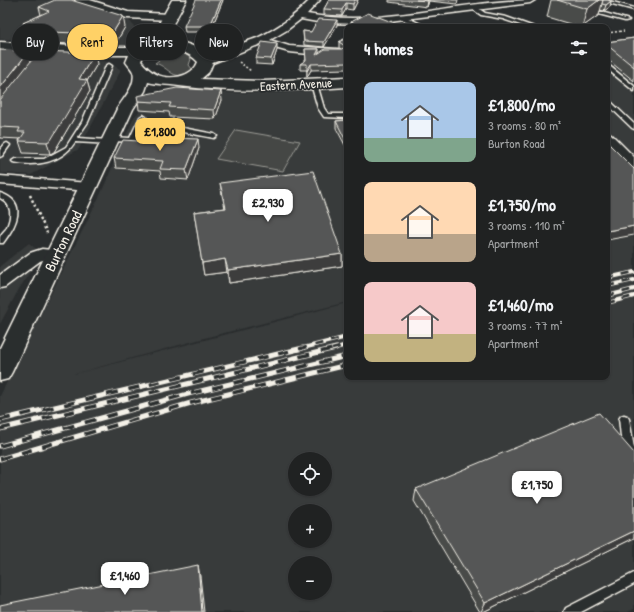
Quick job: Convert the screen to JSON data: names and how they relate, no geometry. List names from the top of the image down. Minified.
{"streets":{"main road":["Eastern Avenue","Burton Road"]},"crossings":[["Eastern Avenue","Burton Road"]],"page":{"chip":["Buy","Rent","Filters","New"],"heading":"4 homes","list":[{"name":"£1,800/mo","note":"3 rooms · 80 m² · Burton Road"},{"name":"£1,750/mo","note":"3 rooms · 110 m² · Apartment"},{"name":"£1,460/mo","note":"3 rooms · 77 m² · Apartment"}],"price":["£1,800","£2,930","£1,750","£1,460"],"map_buttons":["+","−"]}}
